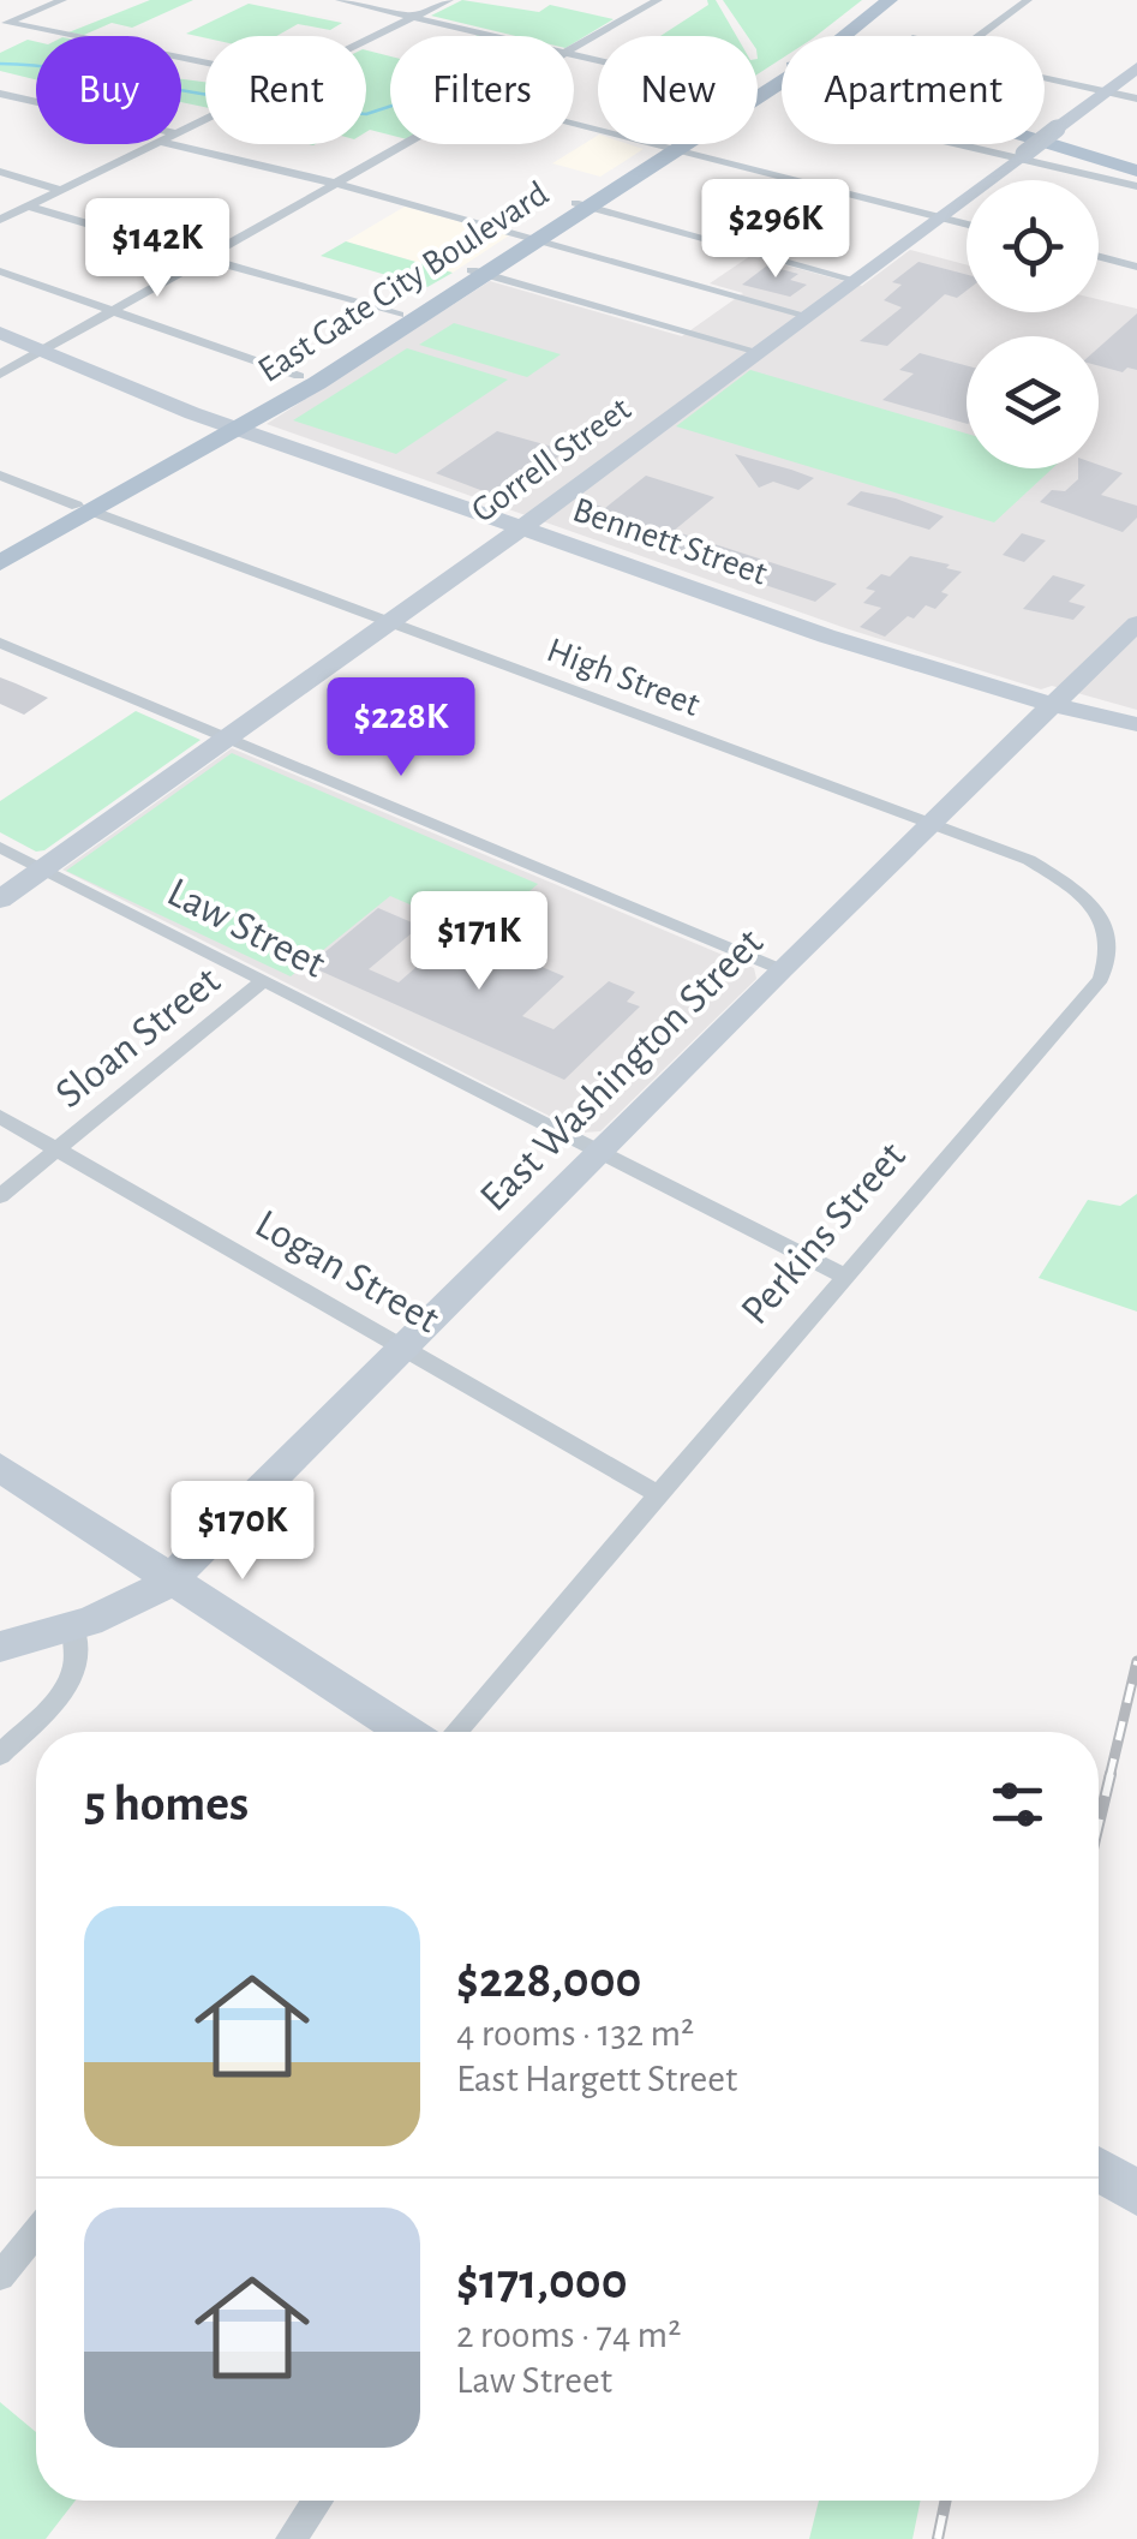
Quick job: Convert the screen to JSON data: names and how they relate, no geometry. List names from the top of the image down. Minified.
{"streets":{"main road":["East Gate City Boulevard"],"street":["Gorrell Street","Bennett Street","High Street","Law Street","Sloan Street","East Washington Street","Perkins Street","Logan Street"]},"crossings":[["East Gate City Boulevard","Bennett Street"],["East Gate City Boulevard","High Street"],["Gorrell Street","Bennett Street"],["Gorrell Street","High Street"],["Gorrell Street","Law Street"],["Bennett Street","East Washington Street"],["High Street","East Washington Street"],["High Street","Perkins Street"],["Law Street","Sloan Street"],["Law Street","East Washington Street"],["Law Street","Perkins Street"],["Sloan Street","Logan Street"],["East Washington Street","Perkins Street"],["East Washington Street","Logan Street"],["Perkins Street","Logan Street"]],"page":{"chip":["Buy","Rent","Filters","New","Apartment"],"price":["$296K","$142K","$228K","$171K","$170K"],"heading":"5 homes","list":[{"name":"$228,000","note":"4 rooms · 132 m² · East Hargett Street"},{"name":"$171,000","note":"2 rooms · 74 m² · Law Street"}]}}
